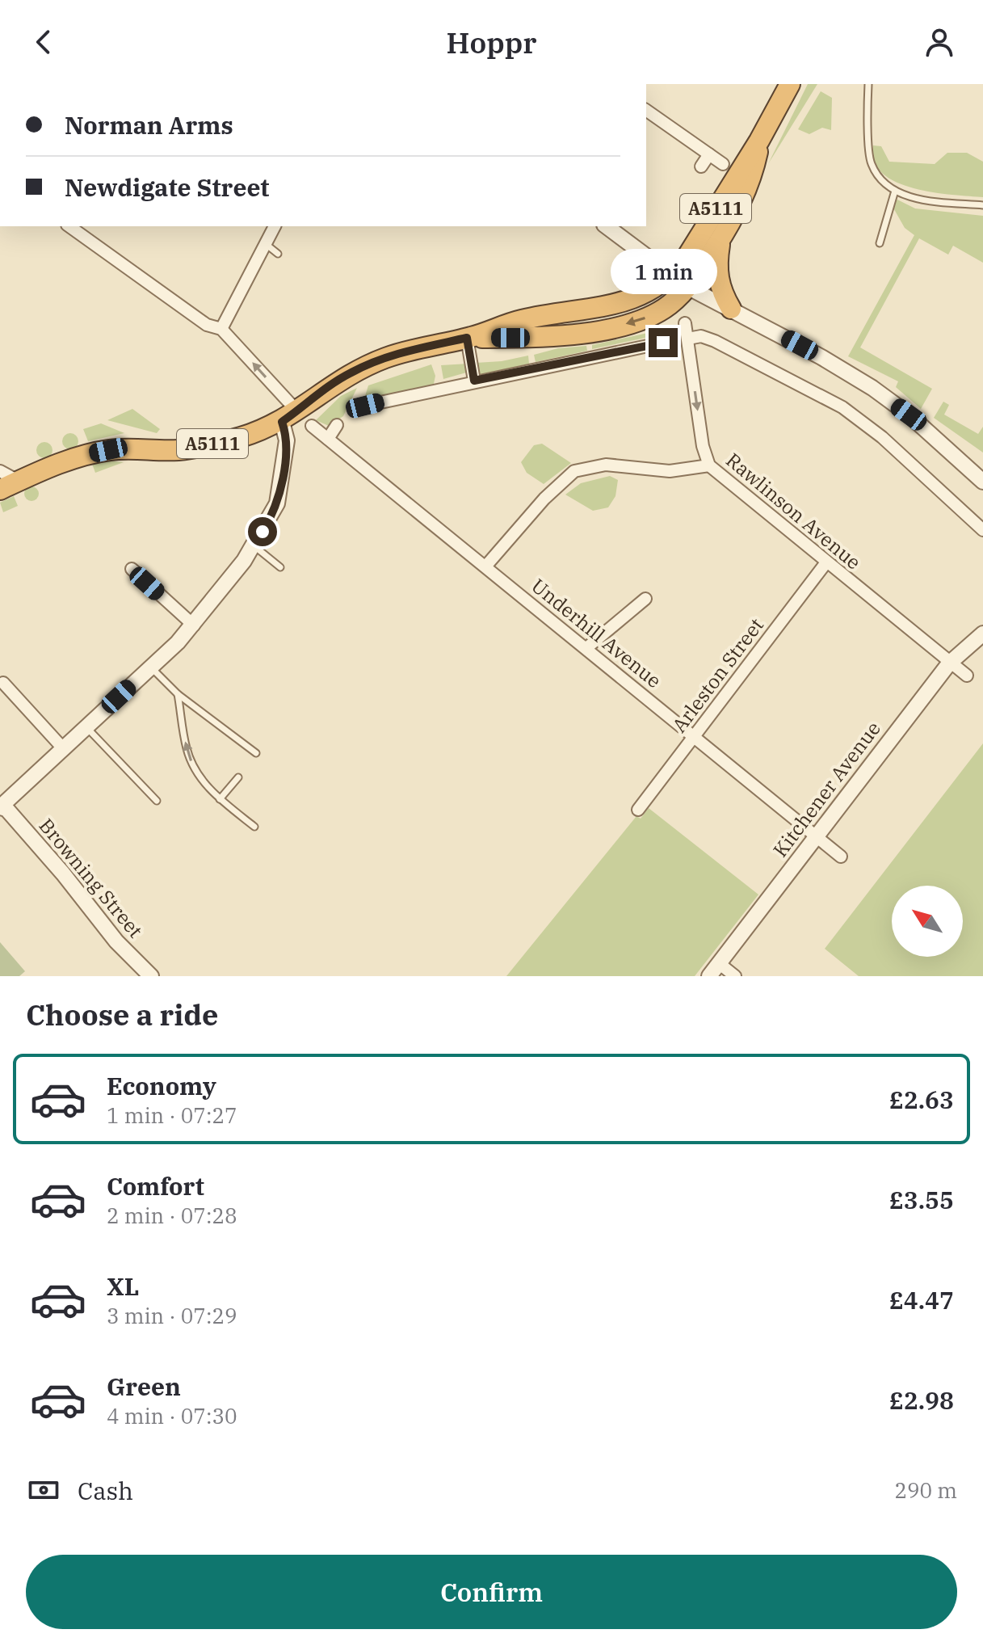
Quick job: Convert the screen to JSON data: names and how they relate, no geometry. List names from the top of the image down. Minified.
{"streets":{"highway":["A5111"],"street":["Rawlinson Avenue","Underhill Avenue","Arleston Street","Kitchener Avenue","Browning Street"]},"crossings":[["Rawlinson Avenue","Arleston Street"],["Rawlinson Avenue","Kitchener Avenue"],["Underhill Avenue","Arleston Street"],["Underhill Avenue","Kitchener Avenue"]],"north":"top left","page":{"header":"Hoppr","banner":["Norman Arms","Newdigate Street"],"bubble":"1 min","heading":"Choose a ride","list":[{"name":"Economy","note":"1 min · 07:27","value":"£2.63"},{"name":"Comfort","note":"2 min · 07:28","value":"£3.55"},{"name":"XL","note":"3 min · 07:29","value":"£4.47"},{"name":"Green","note":"4 min · 07:30","value":"£2.98"}],"pay":["Cash","290 m"],"buttons":"Confirm"}}
